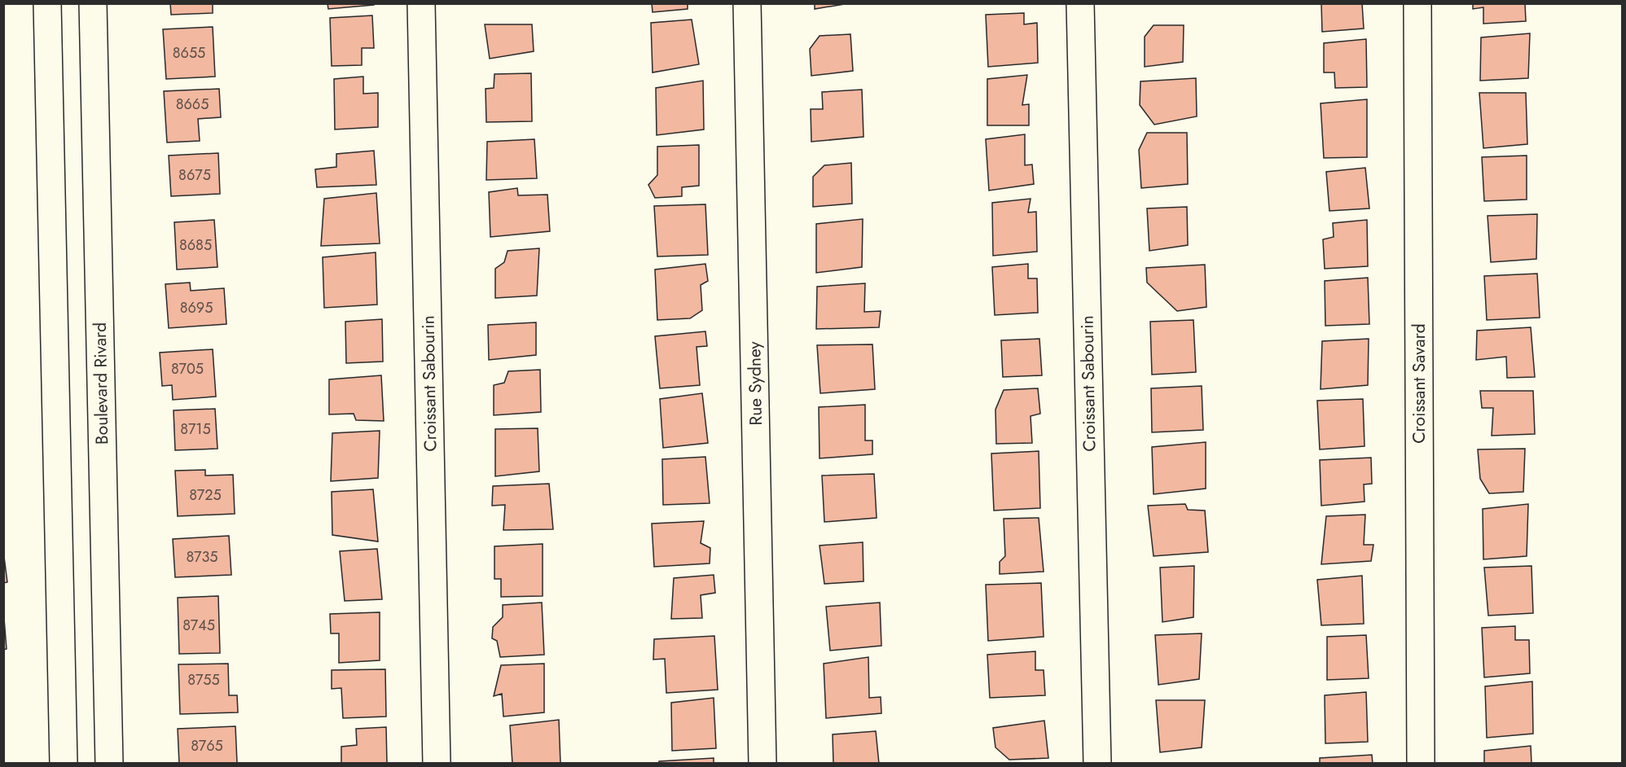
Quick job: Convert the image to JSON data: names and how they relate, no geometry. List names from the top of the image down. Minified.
{"streets":{"street":["Boulevard Rivard","Croissant Sabourin","Rue Sydney","Croissant Savard"]},"house_numbers":["8655","8665","8675","8685","8695","8705","8715","8725","8735","8745","8755","8765"]}
